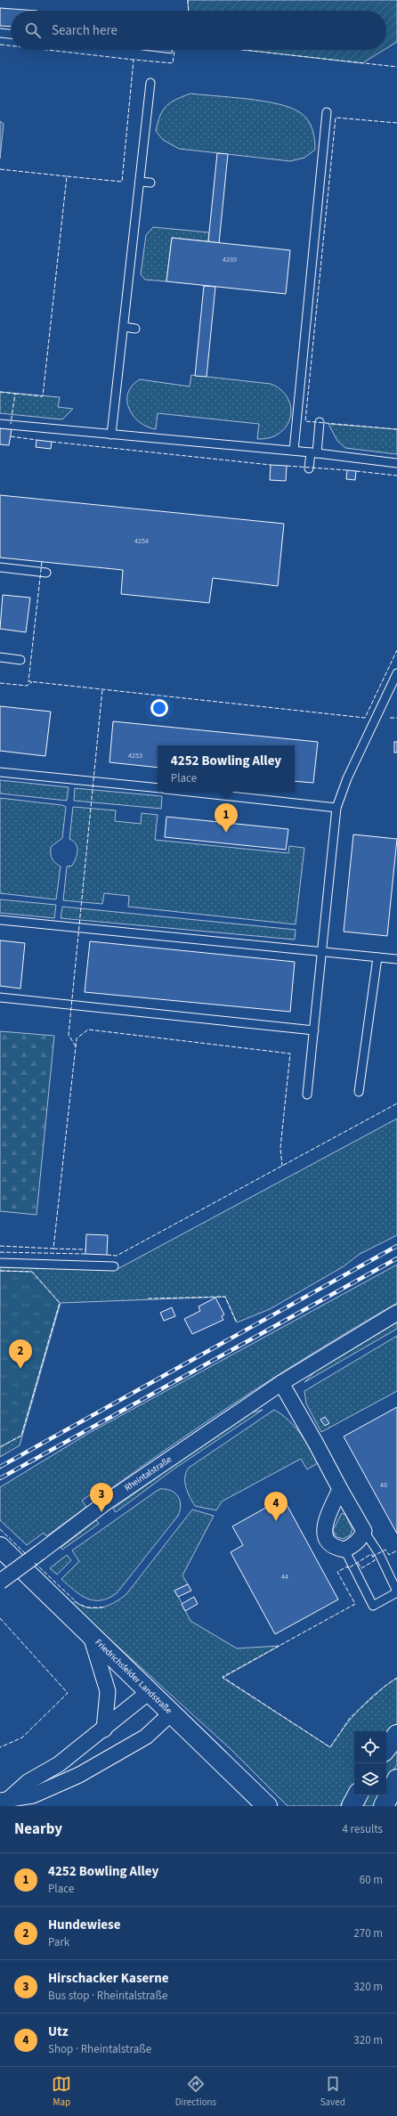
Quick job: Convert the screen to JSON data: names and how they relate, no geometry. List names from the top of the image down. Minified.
{"streets":{"main road":["Friedrichsfelder Landstraße"],"street":["Rheintalstraße"]},"house_numbers":["4289","4254","4253","48","44"],"page":{"search":"Search here","popup":["4252 Bowling Alley","Place"],"pins":["1","2","3","4"],"heading":["Nearby","4 results"],"list":[{"mark":"1","name":"4252 Bowling Alley","note":"Place","value":"60 m"},{"mark":"2","name":"Hundewiese","note":"Park","value":"270 m"},{"mark":"3","name":"Hirschacker Kaserne","note":"Bus stop · Rheintalstraße","value":"320 m"},{"mark":"4","name":"Utz","note":"Shop · Rheintalstraße","value":"320 m"}],"nav":["Map","Directions","Saved"]}}
